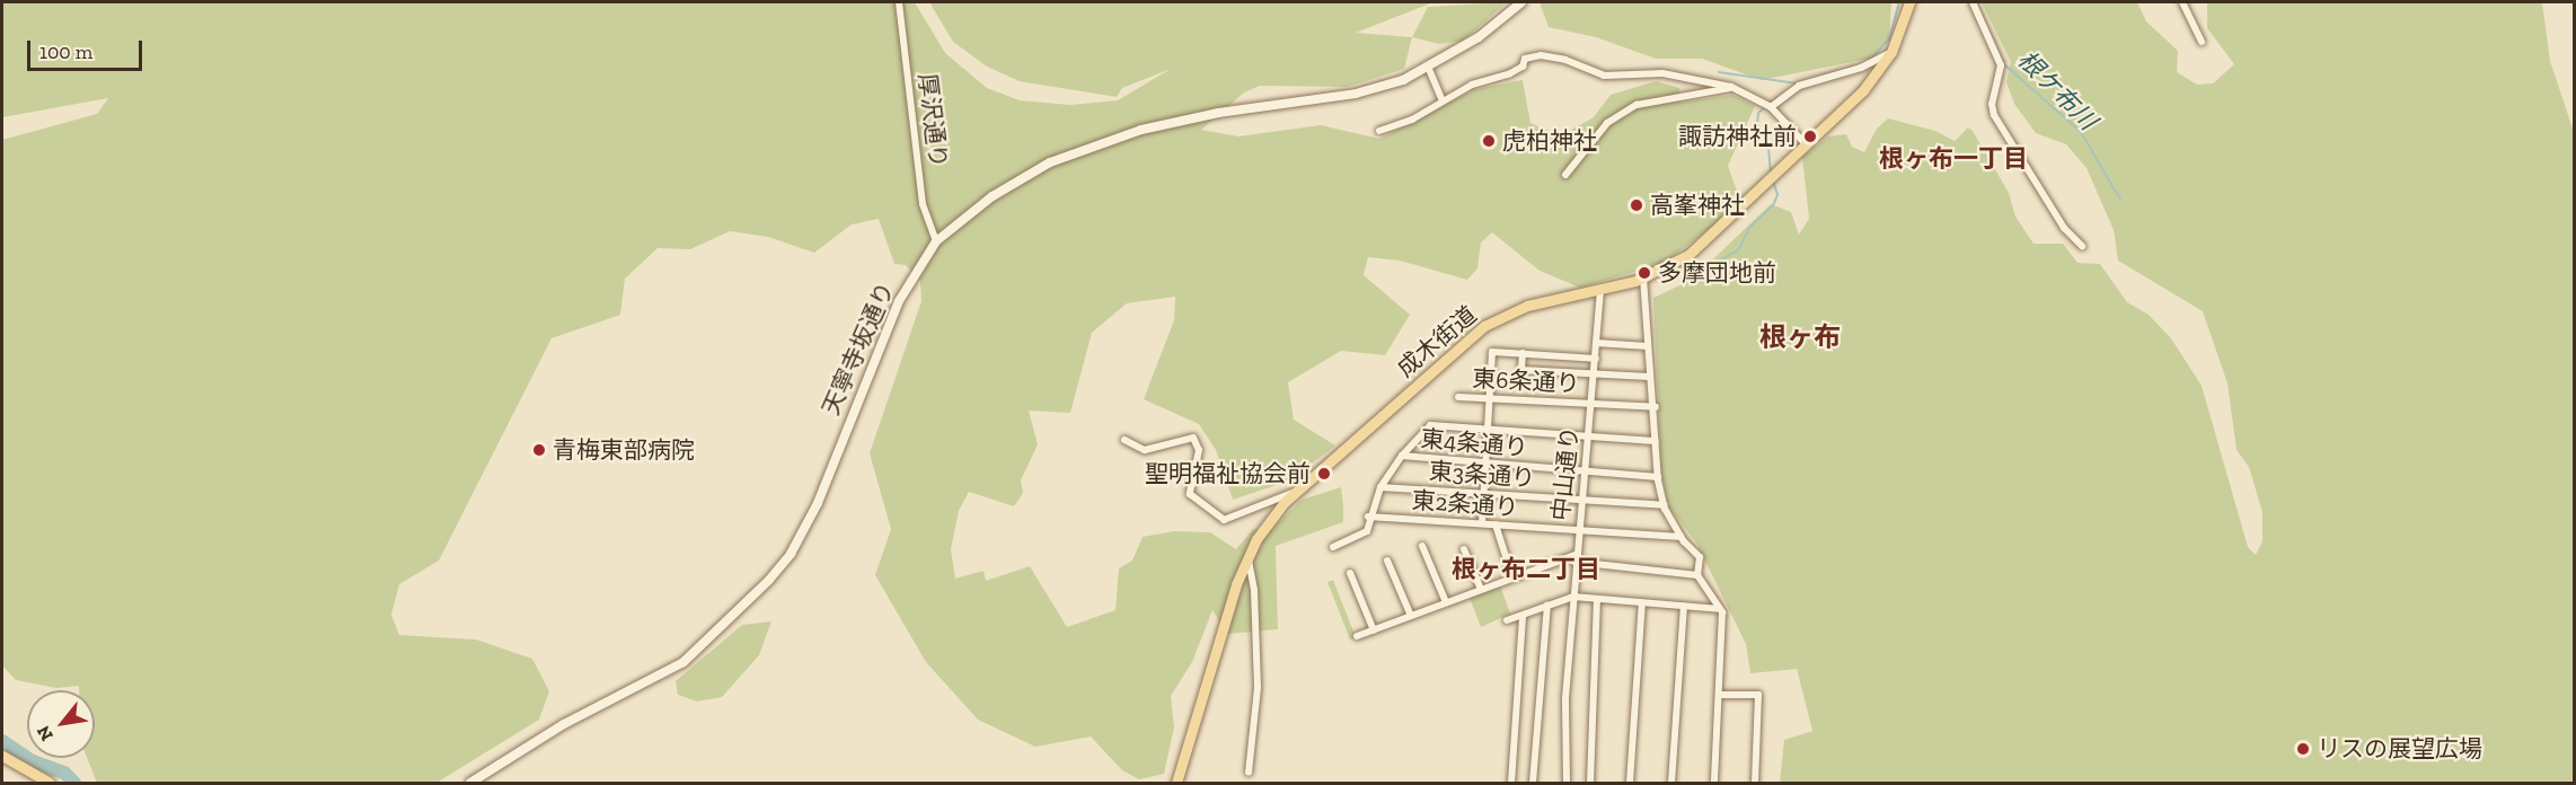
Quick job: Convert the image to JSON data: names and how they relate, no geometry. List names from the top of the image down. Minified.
{"streets":{"main road":["成木街道"],"street":["厚沢通り","天寧寺坂通り","東6条通り","東4条通り","中山通り","東3条通り","東2条通り"]},"crossings":[["厚沢通り","天寧寺坂通り"],["成木街道","中山通り"],["東6条通り","中山通り"],["東4条通り","中山通り"],["中山通り","東3条通り"],["中山通り","東2条通り"]],"districts":["根ヶ布一丁目","根ヶ布","根ヶ布二丁目"],"water":["根ケ布川"],"places":["諏訪神社前","虎柏神社","高峯神社","多摩団地前","青梅東部病院","聖明福祉協会前","リスの展望広場"],"scale_bar":"100 m","north":"bottom left"}
